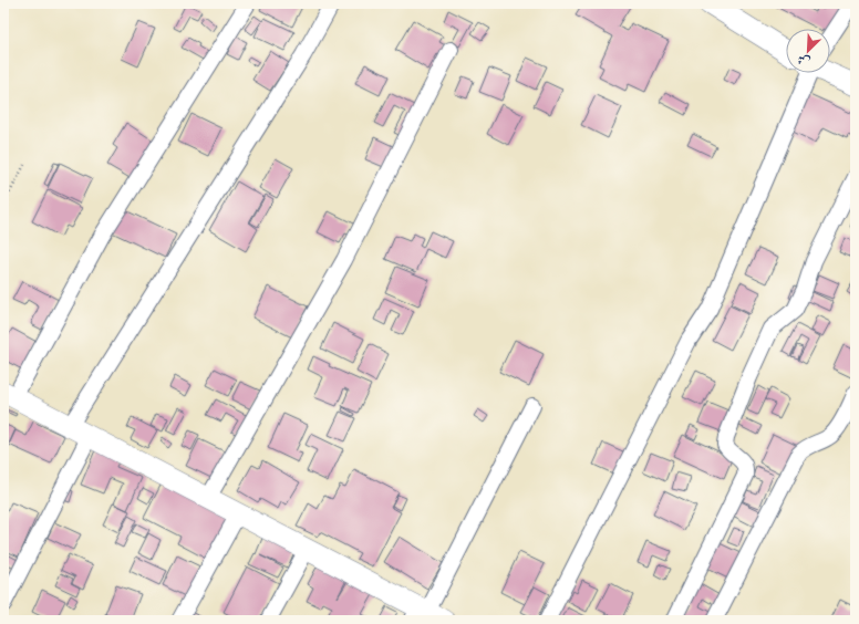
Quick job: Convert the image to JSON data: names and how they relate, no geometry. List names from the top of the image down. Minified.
{"north":"bottom left"}
